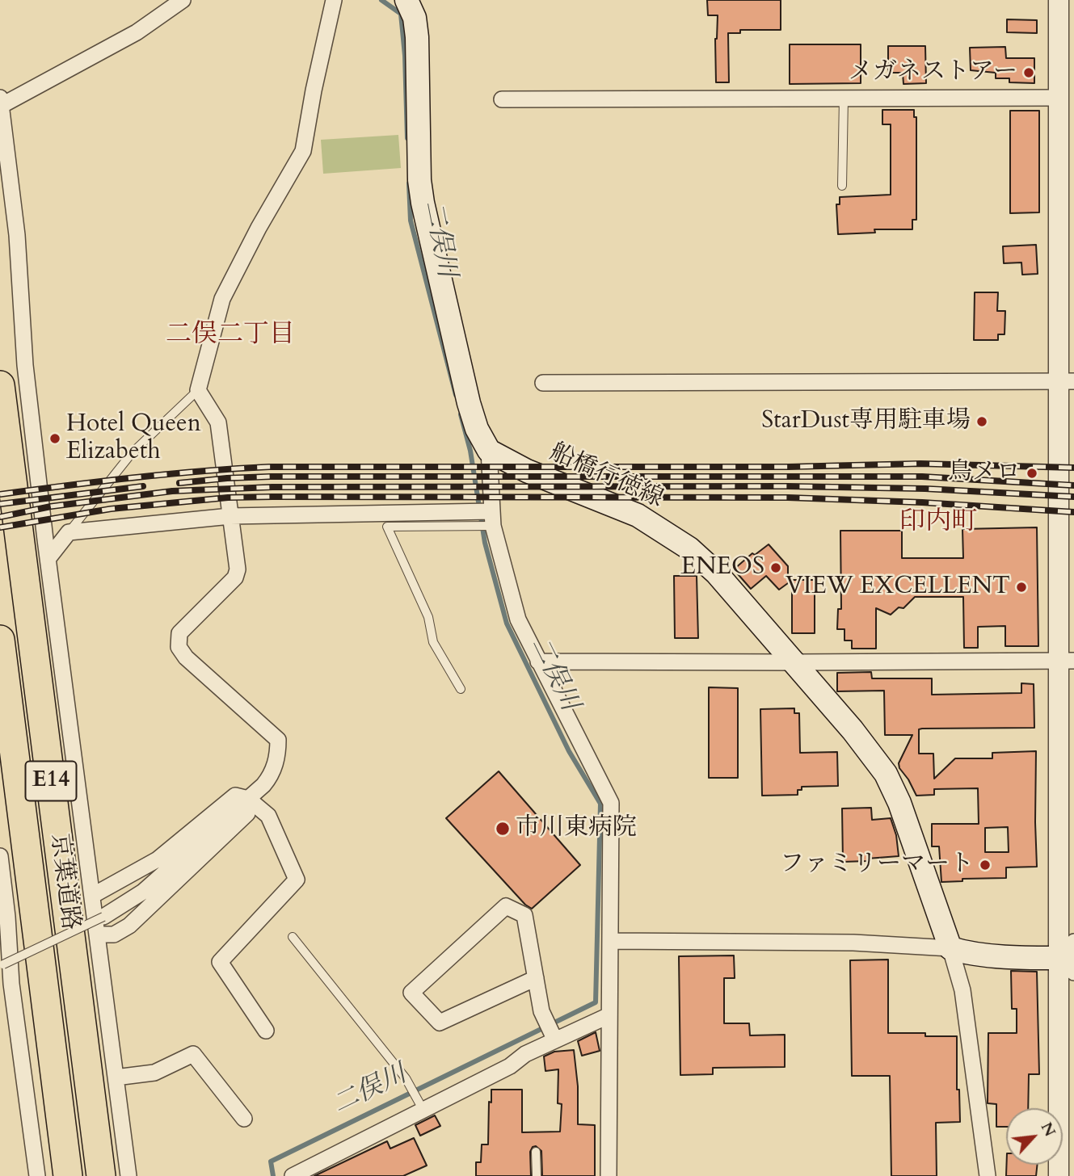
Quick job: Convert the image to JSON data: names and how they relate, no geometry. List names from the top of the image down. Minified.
{"streets":{"highway":["E14","京葉道路"],"main road":["船橋行徳線"]},"districts":["二俣二丁目","印内町"],"water":["二俣川"],"places":["メガネストアー","StarDust専用駐車場","Hotel Queen Elizabeth","鳥メロ","ENEOS","VIEW EXCELLENT","市川東病院","ファミリーマート"],"north":"top right"}
